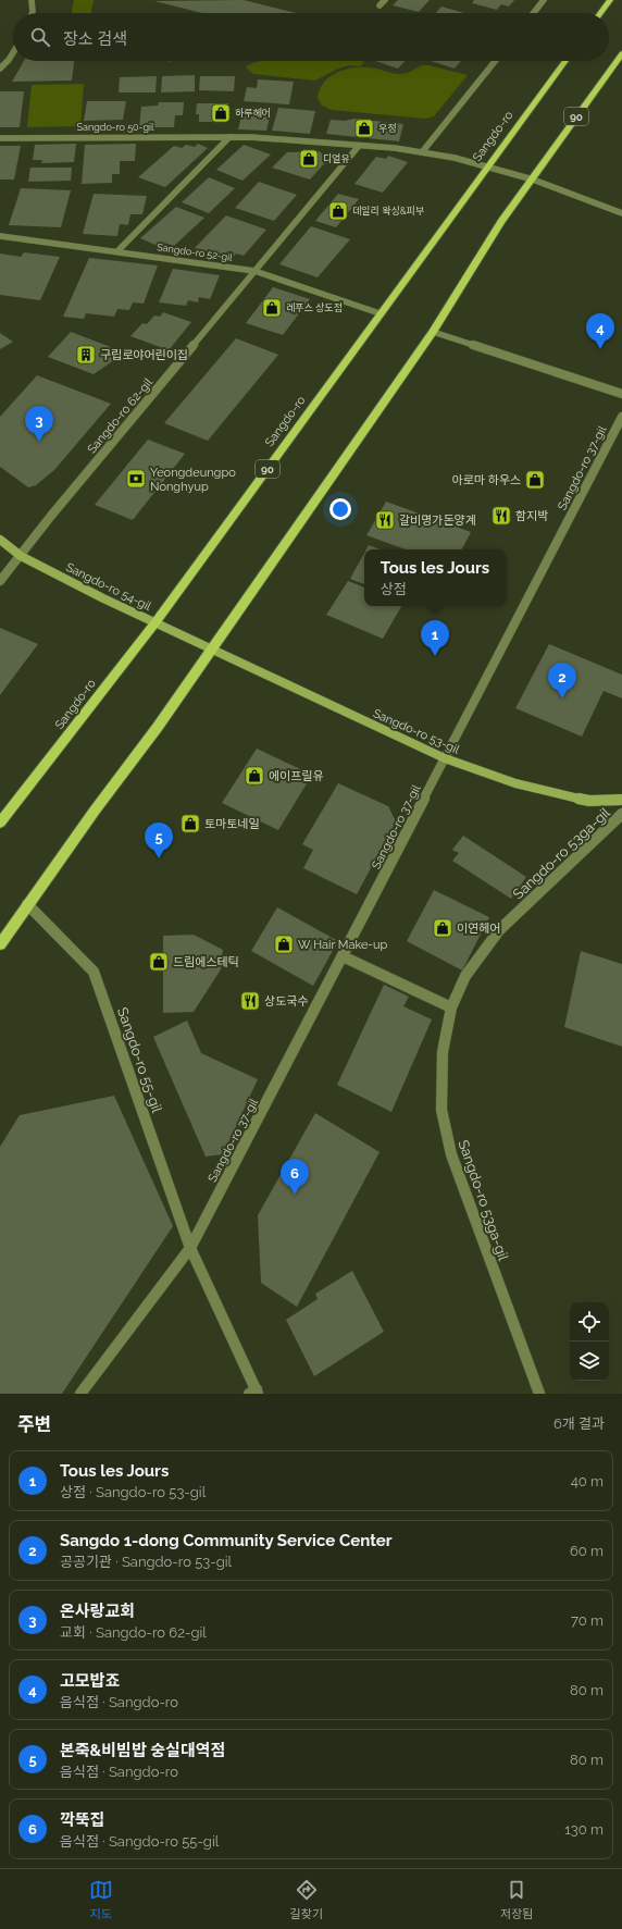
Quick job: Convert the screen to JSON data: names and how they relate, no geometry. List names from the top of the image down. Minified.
{"streets":{"main road":["90","Sangdo-ro"],"street":["Sangdo-ro 50-gil","Sangdo-ro 52-gil","Sangdo-ro 62-gil","Sangdo-ro 37-gil","Sangdo-ro 54-gil","Sangdo-ro 53-gil","Sangdo-ro 53ga-gil","Sangdo-ro 55-gil"]},"crossings":[["90","Sangdo-ro 50-gil"],["90","Sangdo-ro 54-gil"],["90","Sangdo-ro 53-gil"],["90","Sangdo-ro 55-gil"],["Sangdo-ro 50-gil","Sangdo-ro"],["Sangdo-ro 50-gil","Sangdo-ro 62-gil"],["Sangdo-ro","Sangdo-ro 52-gil"],["Sangdo-ro","Sangdo-ro 54-gil"],["Sangdo-ro 52-gil","Sangdo-ro 62-gil"],["Sangdo-ro 62-gil","Sangdo-ro 54-gil"],["Sangdo-ro 37-gil","Sangdo-ro 53-gil"],["Sangdo-ro 37-gil","Sangdo-ro 55-gil"],["Sangdo-ro 54-gil","Sangdo-ro 53-gil"]],"places":{"shop":["하루헤어","우정","디얼유","데일리 왁싱&피부","레푸스 상도점","아로마 하우스","에이프릴유","토마토네일","이연헤어","W Hair Make-up","드림에스테틱"],"building":["구립로야어린이집"],"bank":["Yeongdeungpo Nonghyup"],"restaurant":["함지박","갈비명가돈양계","상도국수"]},"page":{"search":"장소 검색","pins":["4","3","1","2","5","6"],"popup":["Tous les Jours","상점"],"heading":["주변","6개 결과"],"list":[{"mark":"1","name":"Tous les Jours","note":"상점 · Sangdo-ro 53-gil","value":"40 m"},{"mark":"2","name":"Sangdo 1-dong Community Service Center","note":"공공기관 · Sangdo-ro 53-gil","value":"60 m"},{"mark":"3","name":"온사랑교회","note":"교회 · Sangdo-ro 62-gil","value":"70 m"},{"mark":"4","name":"고모밥죠","note":"음식점 · Sangdo-ro","value":"80 m"},{"mark":"5","name":"본죽&비빔밥 숭실대역점","note":"음식점 · Sangdo-ro","value":"80 m"},{"mark":"6","name":"깍뚝집","note":"음식점 · Sangdo-ro 55-gil","value":"130 m"}],"nav":["지도","길찾기","저장됨"]}}
